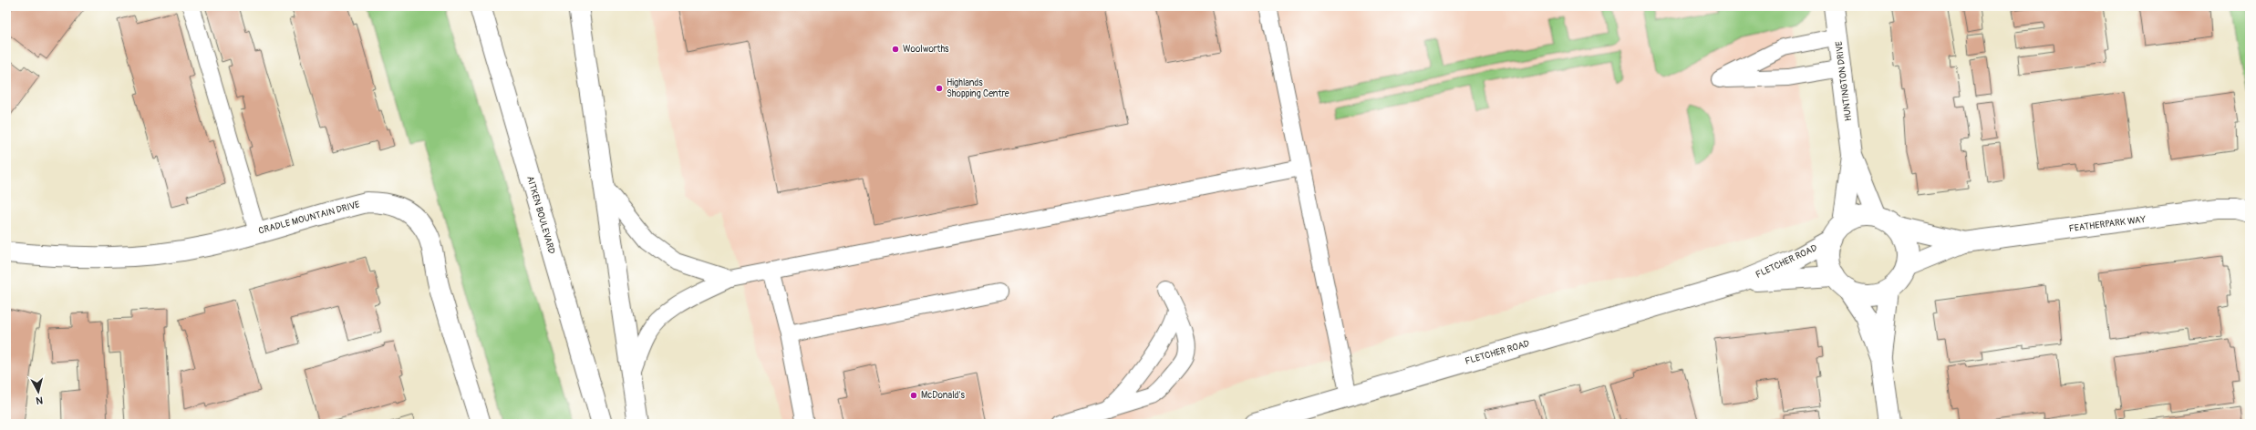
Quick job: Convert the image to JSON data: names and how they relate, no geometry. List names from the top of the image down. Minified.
{"streets":{"street":["HUNTINGTON DRIVE","AITKEN BOULEVARD","CRADLE MOUNTAIN DRIVE","FEATHERPARK WAY","FLETCHER ROAD"]},"crossings":[["HUNTINGTON DRIVE","FEATHERPARK WAY"],["HUNTINGTON DRIVE","FLETCHER ROAD"],["FEATHERPARK WAY","FLETCHER ROAD"]],"places":["Woolworths","Highlands Shopping Centre","McDonald's"],"north":"bottom"}
